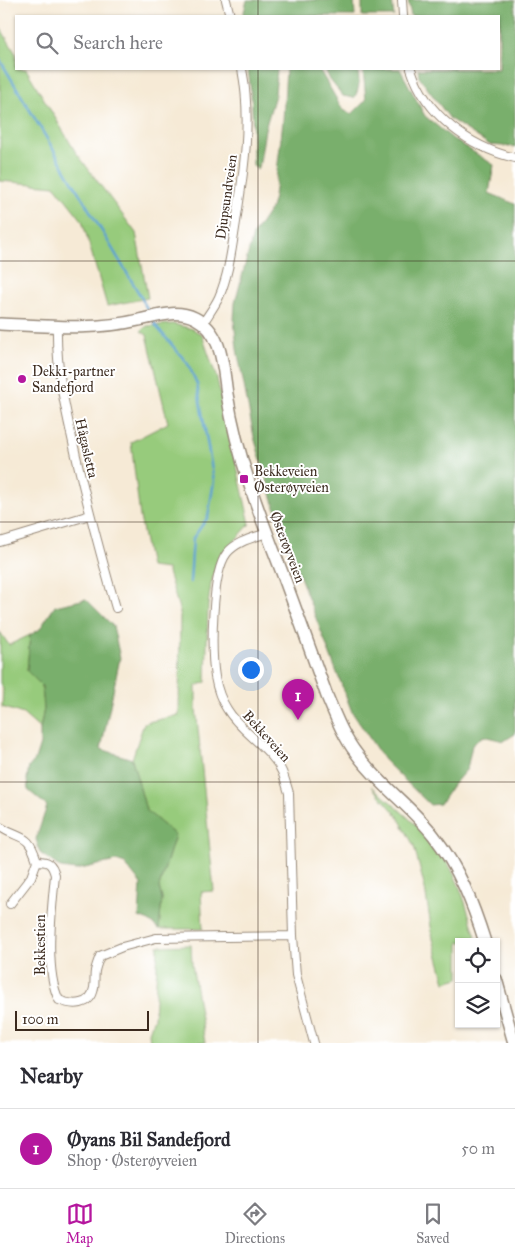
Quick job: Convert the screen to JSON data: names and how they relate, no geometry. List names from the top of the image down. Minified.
{"streets":{"main road":["Østerøyveien"],"street":["Djupsundveien","Hågasletta","Bekkeveien","Bekkestien"]},"crossings":[["Djupsundveien","Østerøyveien"],["Østerøyveien","Bekkeveien"],["Bekkeveien","Bekkestien"]],"places":{"other":["Dekk1-partner Sandefjord"],"transit":["Bekkeveien Østerøyveien"]},"scale_bar":"100 m","page":{"search":"Search here","pins":"1","scale":"100 m","heading":"Nearby","list":[{"mark":"1","name":"Øyans Bil Sandefjord","note":"Shop · Østerøyveien","value":"50 m"}],"nav":["Map","Directions","Saved"]}}
